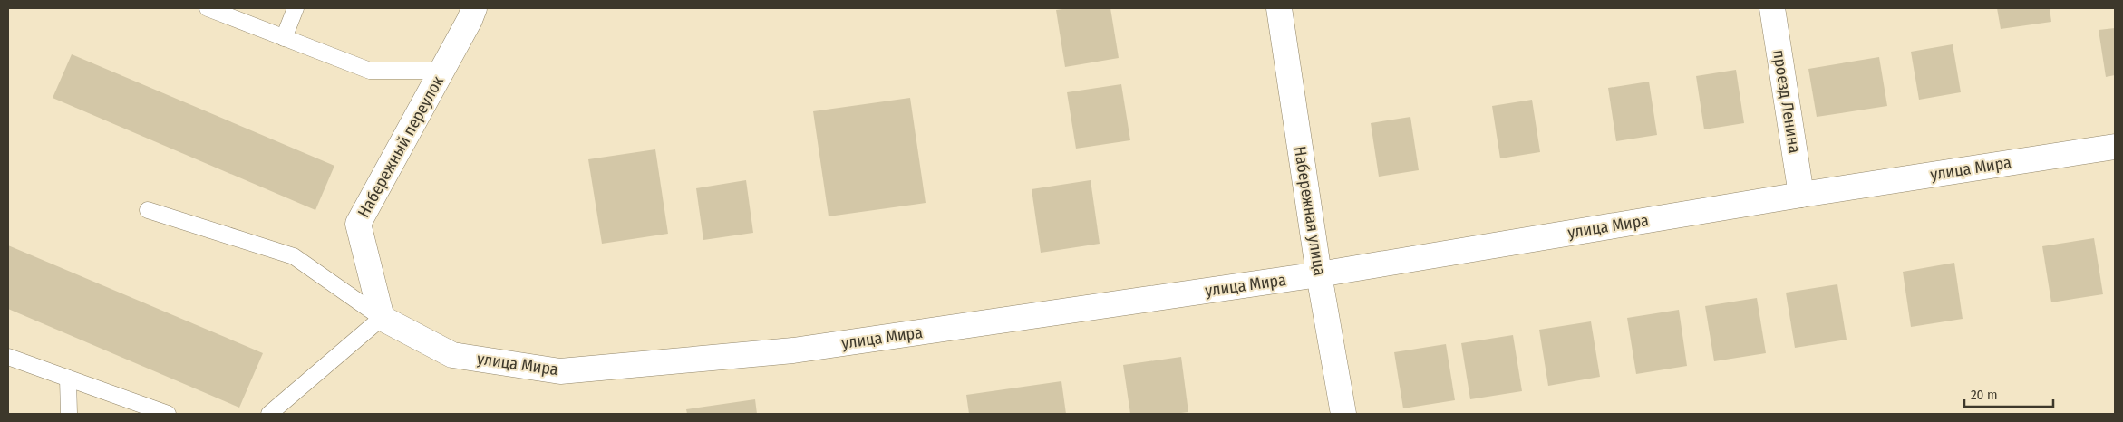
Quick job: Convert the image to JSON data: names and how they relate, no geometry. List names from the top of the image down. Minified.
{"streets":{"street":["проезд Ленина","Набережный переулок","улица Мира","Набережная улица"]},"crossings":[["проезд Ленина","улица Мира"],["Набережный переулок","улица Мира"],["улица Мира","Набережная улица"]],"scale_bar":"20 m"}
